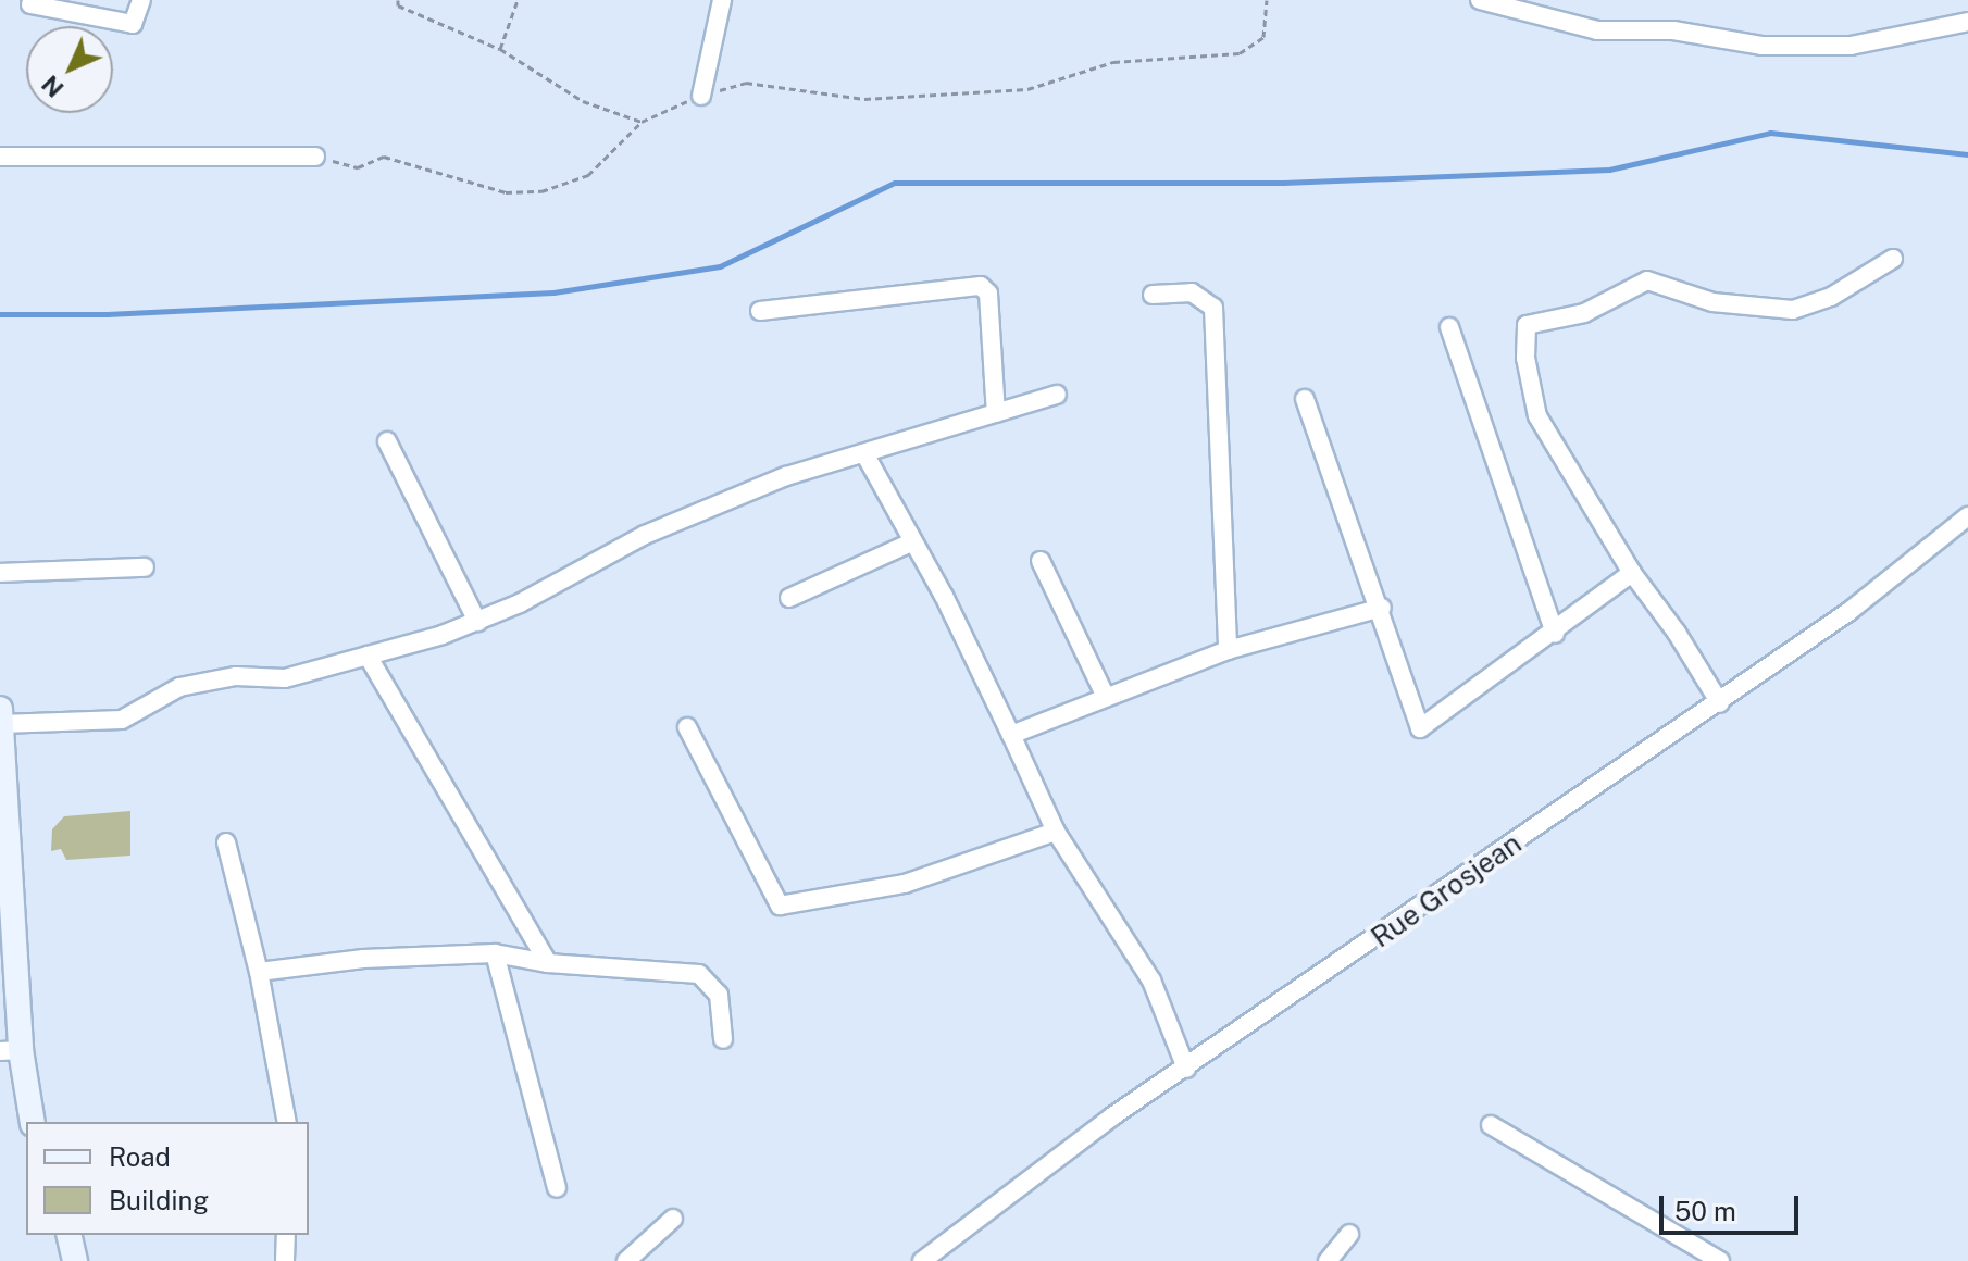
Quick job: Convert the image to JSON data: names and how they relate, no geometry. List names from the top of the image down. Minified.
{"streets":{"street":["Rue Grosjean"]},"legend":["Road","Building"],"scale_bar":"50 m","north":"bottom left"}
